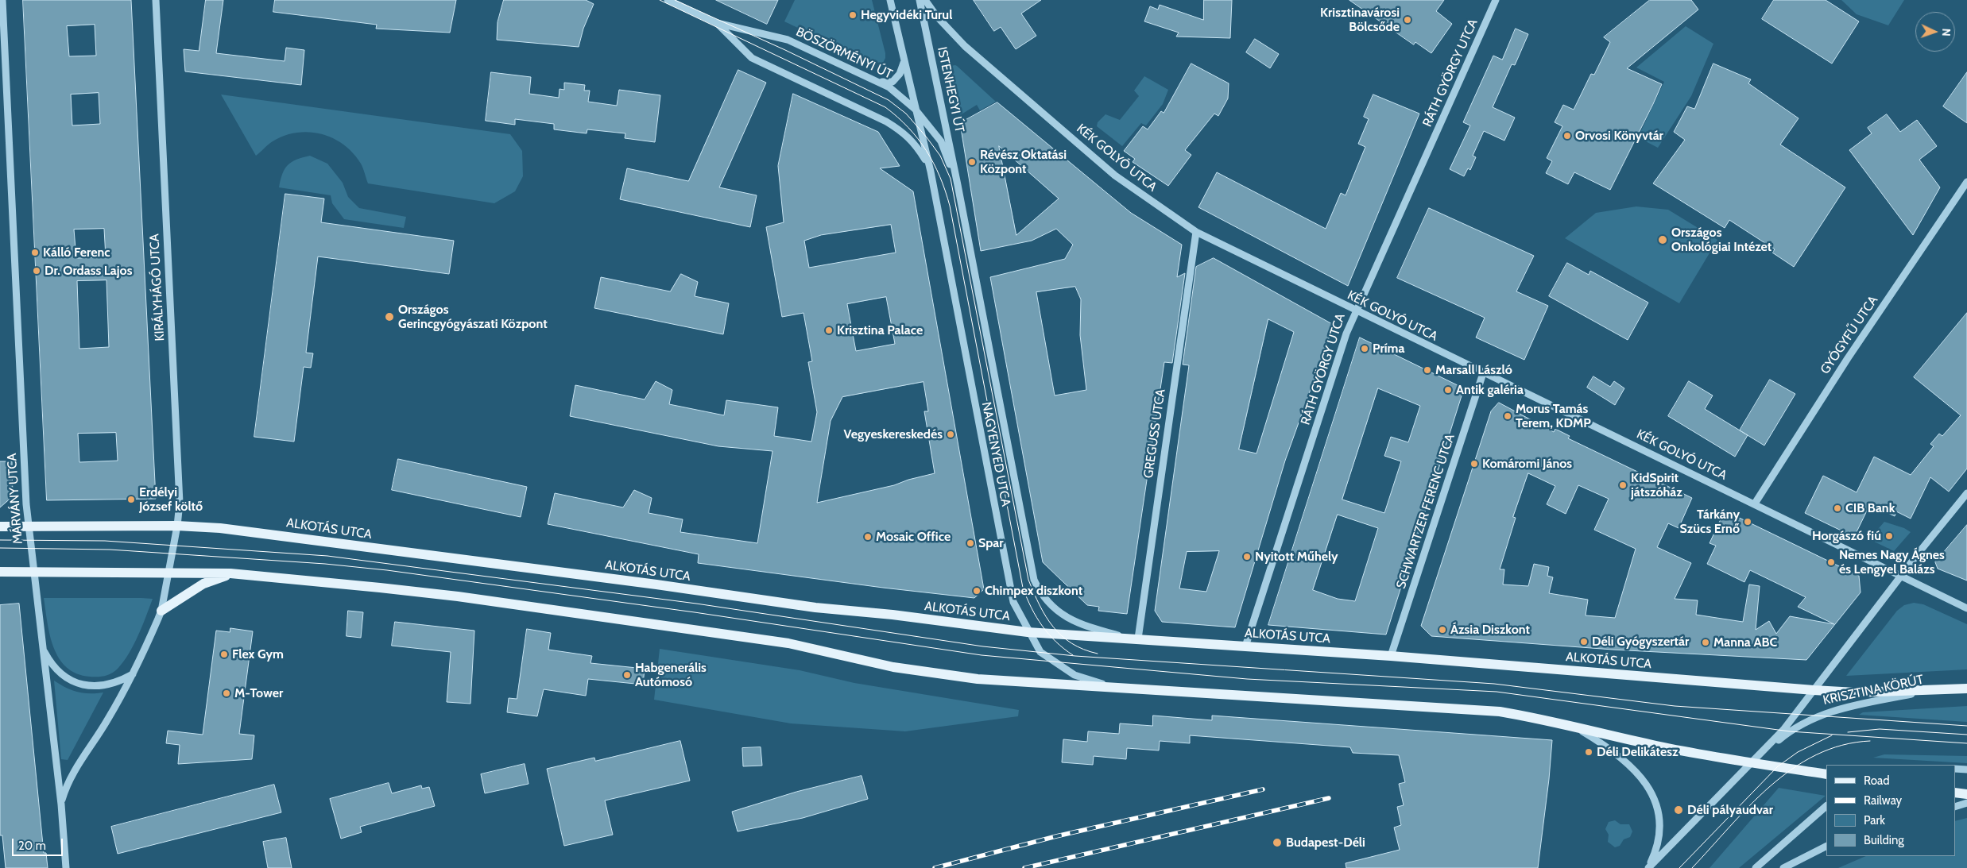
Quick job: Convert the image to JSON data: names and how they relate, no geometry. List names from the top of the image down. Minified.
{"streets":{"main road":["ALKOTÁS UTCA","KRISZTINA KÖRÚT"],"street":["BÖSZÖRMÉNYI ÚT","RÁTH GYÖRGY UTCA","ISTENHEGYI ÚT","KÉK GOLYÓ UTCA","KIRÁLYHÁGÓ UTCA","GYÓGYFŰ UTCA","GREGUSS UTCA","NAGYENYED UTCA","MÁRVÁNY UTCA","SCHWARTZER FERENC UTCA"]},"crossings":[["BÖSZÖRMÉNYI ÚT","ISTENHEGYI ÚT"],["BÖSZÖRMÉNYI ÚT","NAGYENYED UTCA"],["RÁTH GYÖRGY UTCA","KÉK GOLYÓ UTCA"],["RÁTH GYÖRGY UTCA","ALKOTÁS UTCA"],["ISTENHEGYI ÚT","NAGYENYED UTCA"],["KÉK GOLYÓ UTCA","GYÓGYFŰ UTCA"],["KÉK GOLYÓ UTCA","GREGUSS UTCA"],["KÉK GOLYÓ UTCA","SCHWARTZER FERENC UTCA"],["KÉK GOLYÓ UTCA","KRISZTINA KÖRÚT"],["KIRÁLYHÁGÓ UTCA","MÁRVÁNY UTCA"],["KIRÁLYHÁGÓ UTCA","ALKOTÁS UTCA"],["GREGUSS UTCA","NAGYENYED UTCA"],["GREGUSS UTCA","ALKOTÁS UTCA"],["NAGYENYED UTCA","ALKOTÁS UTCA"],["MÁRVÁNY UTCA","ALKOTÁS UTCA"],["SCHWARTZER FERENC UTCA","ALKOTÁS UTCA"],["ALKOTÁS UTCA","KRISZTINA KÖRÚT"]],"places":["Hegyvidéki Turul","Krisztinavárosi Bölcsőde","Orvosi Könyvtár","Révész Oktatási Központ","Országos Onkológiai Intézet","Kálló Ferenc","Dr. Ordass Lajos","Országos Gerincgyógyászati Központ","Krisztina Palace","Príma","Marsall László","Antik galéria","Morus Tamás Terem, KDMP","Vegyeskereskedés","Komáromi János","KidSpirit játszóház","Erdélyi József költő","CIB Bank","Tárkány Szücs Ernő","Horgászó fiú","Mosaic Office","Spar","Nyitott Műhely","Nemes Nagy Ágnes és Lengyel Balázs","Chimpex diszkont","Ázsia Diszkont","Déli Gyógyszertár","Manna ABC","Flex Gym","Habgenerális Autómosó","M-Tower","Déli Delikátesz","Déli pályaudvar","Budapest-Déli"],"legend":["Road","Railway","Park","Building"],"scale_bar":"20 m","north":"right"}
